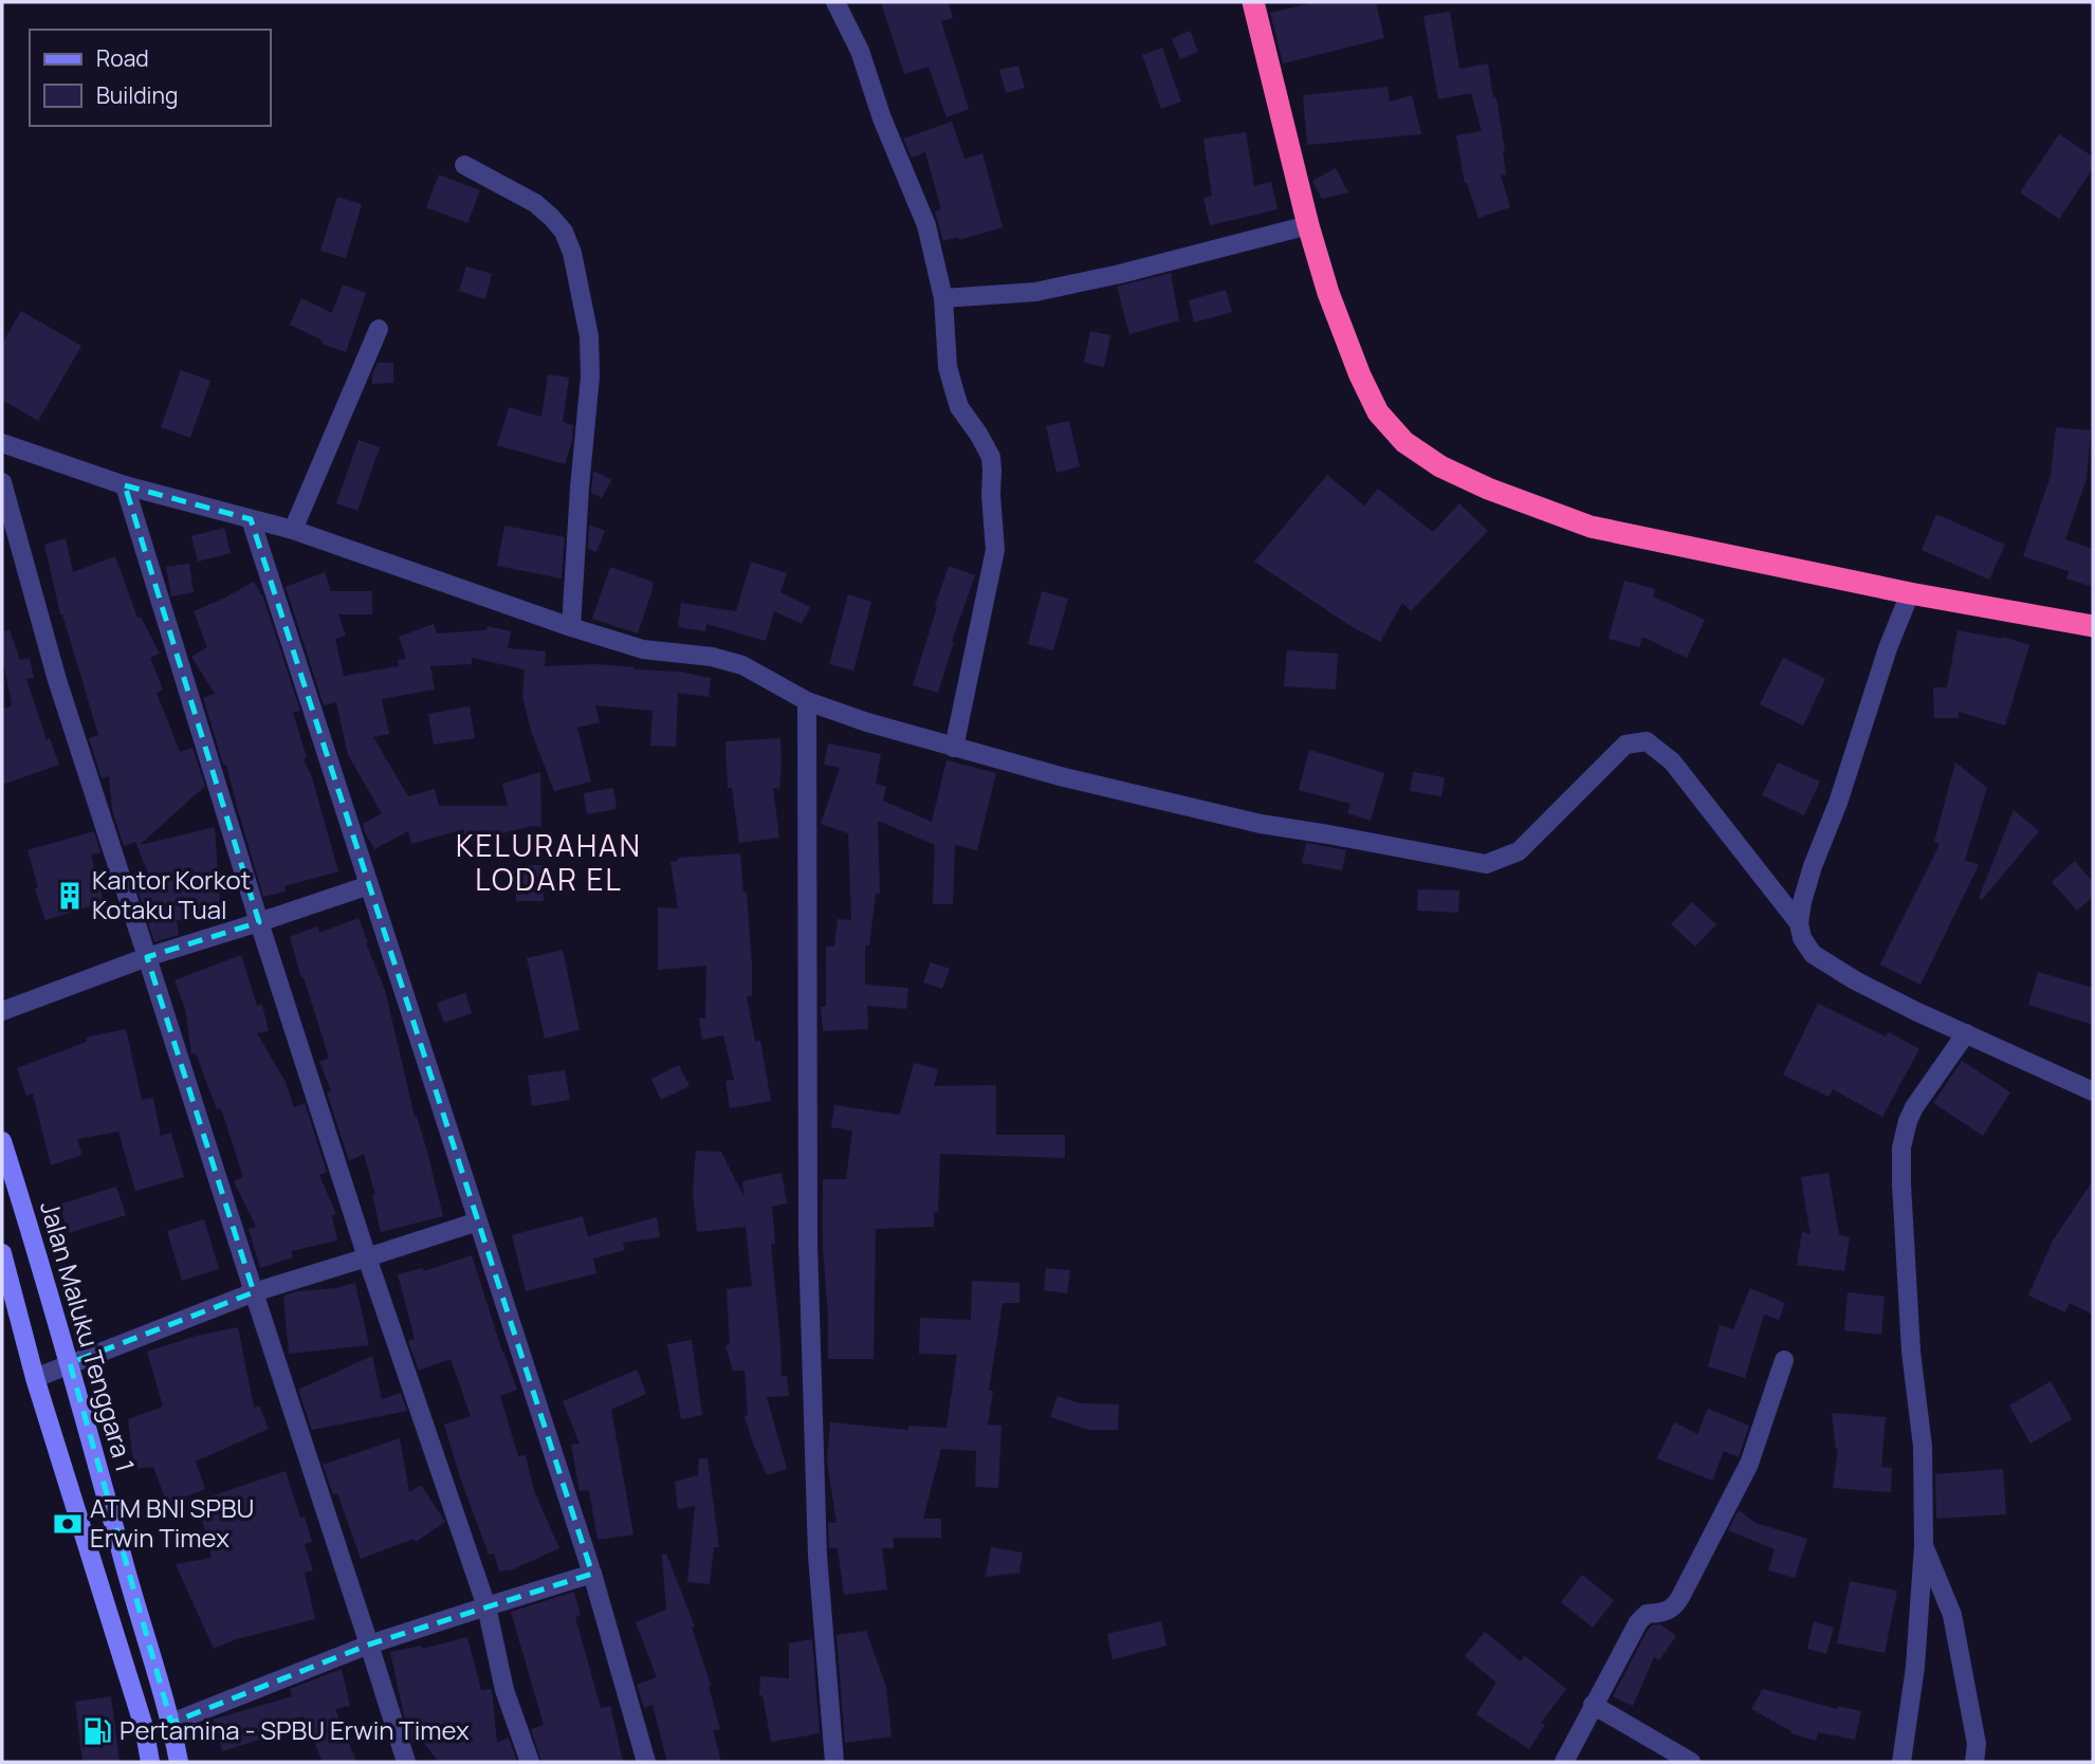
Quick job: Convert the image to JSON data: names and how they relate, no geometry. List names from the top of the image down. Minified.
{"streets":{"main road":["Jalan Maluku Tenggara 1"]},"districts":["KELURAHAN LODAR EL"],"places":{"building":["Kantor Korkot Kotaku Tual"],"bank":["ATM BNI SPBU Erwin Timex"],"fuel station":["Pertamina - SPBU Erwin Timex"]},"legend":["Road","Building"]}
